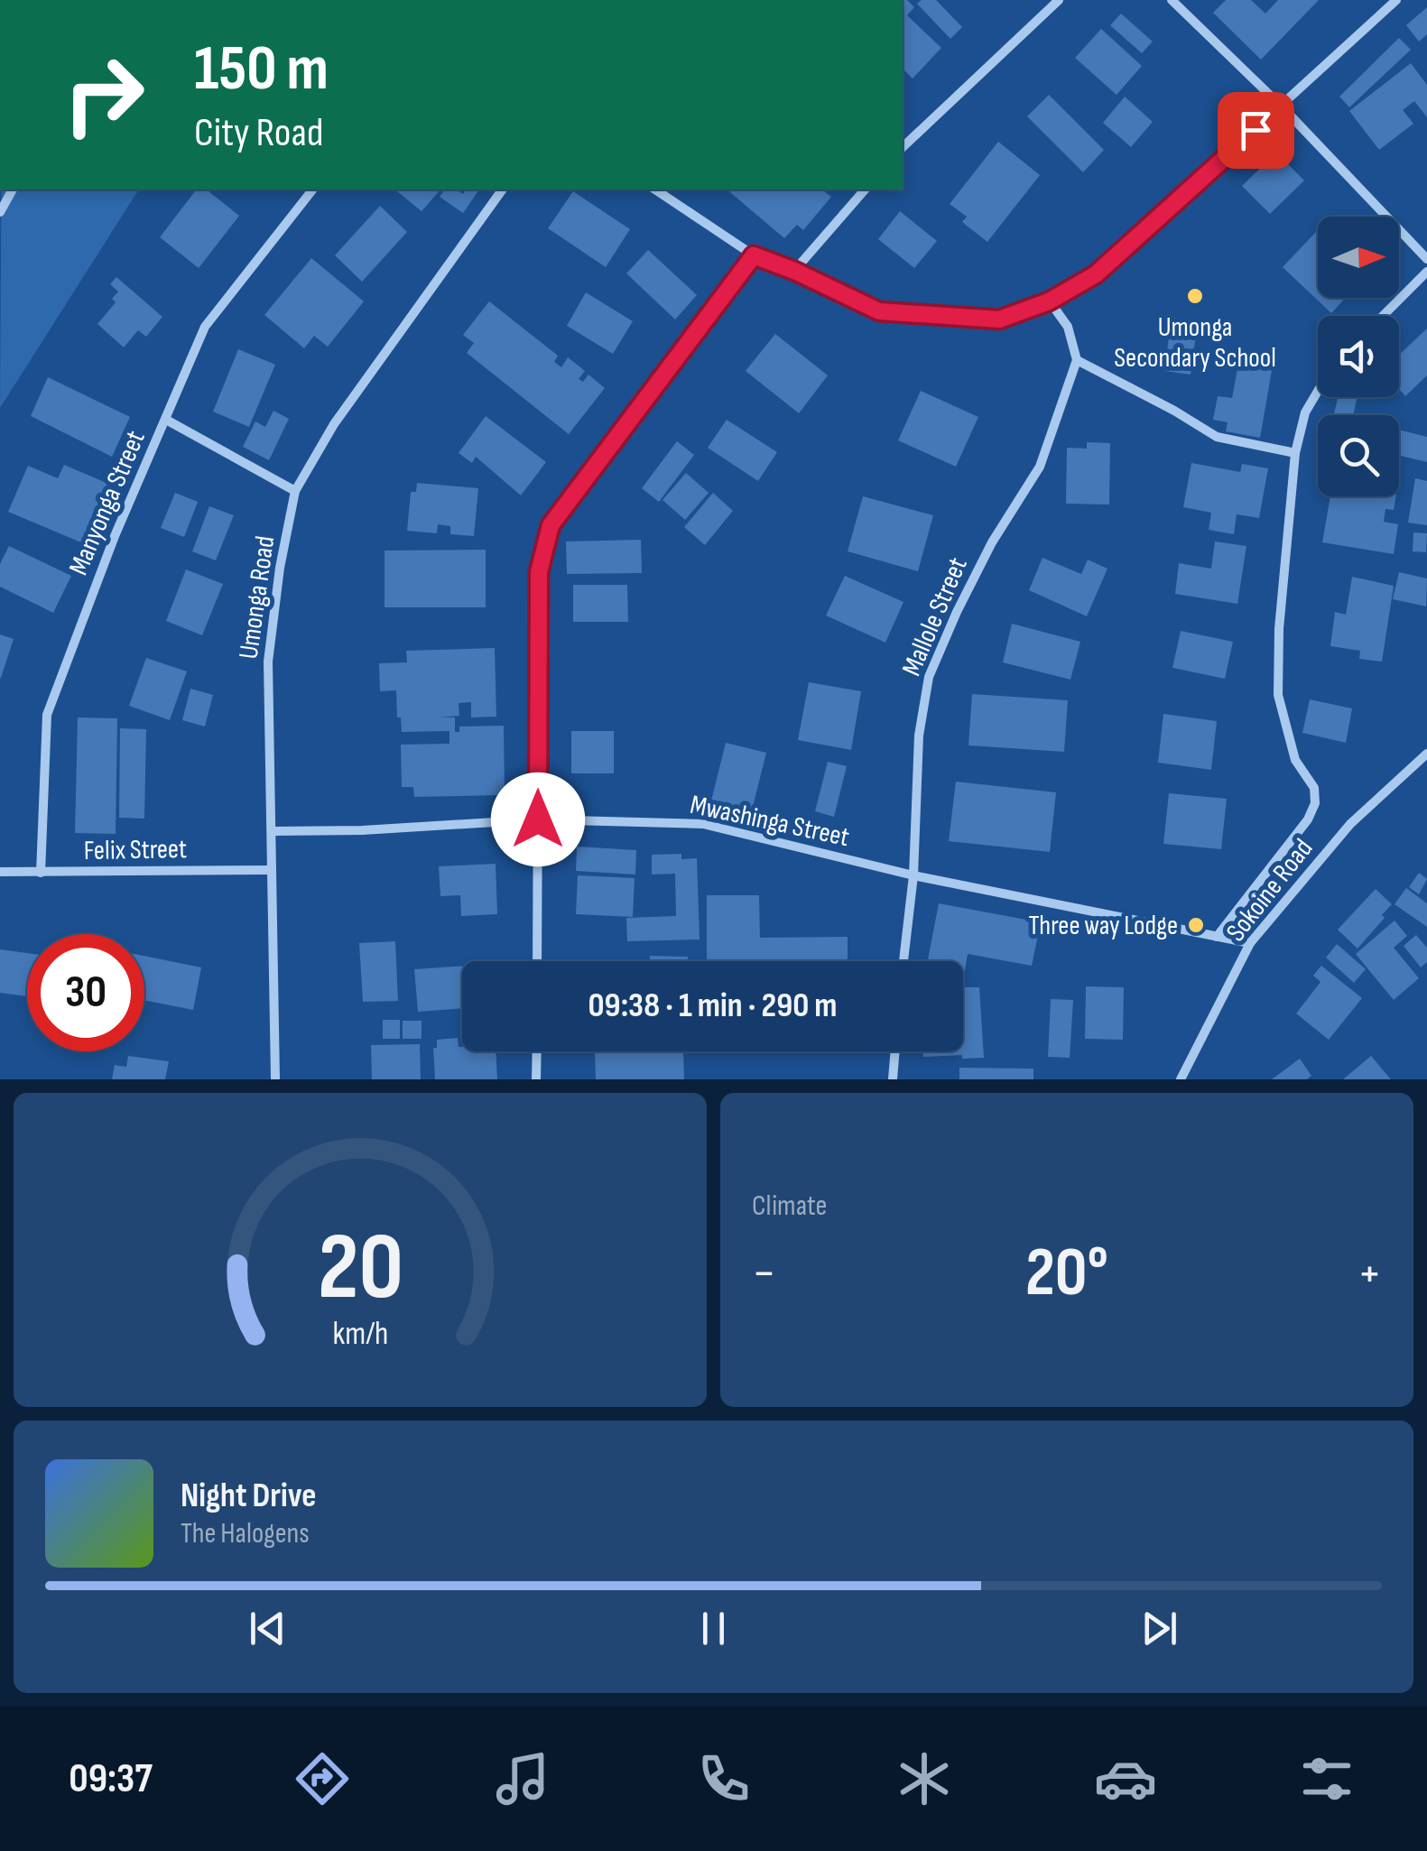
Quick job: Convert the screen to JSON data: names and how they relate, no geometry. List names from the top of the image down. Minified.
{"streets":{"street":["Manyonga Street","Umonga Road","Mallole Street","Mwashinga Street","Felix Street","Sokoine Road"]},"crossings":[["Manyonga Street","Felix Street"],["Umonga Road","Mwashinga Street"],["Umonga Road","Felix Street"],["Mallole Street","Mwashinga Street"],["Mwashinga Street","Sokoine Road"]],"places":["Umonga Secondary School","Three way Lodge"],"north":"right","page":{"turn":["150 m","City Road"],"limit":"30","trip":"09:38 · 1 min · 290 m","tile":"Climate","heat":["−","20°","+"],"song":["Night Drive","The Halogens"],"tabs":"09:37","gauge":["20","km/h"]}}
